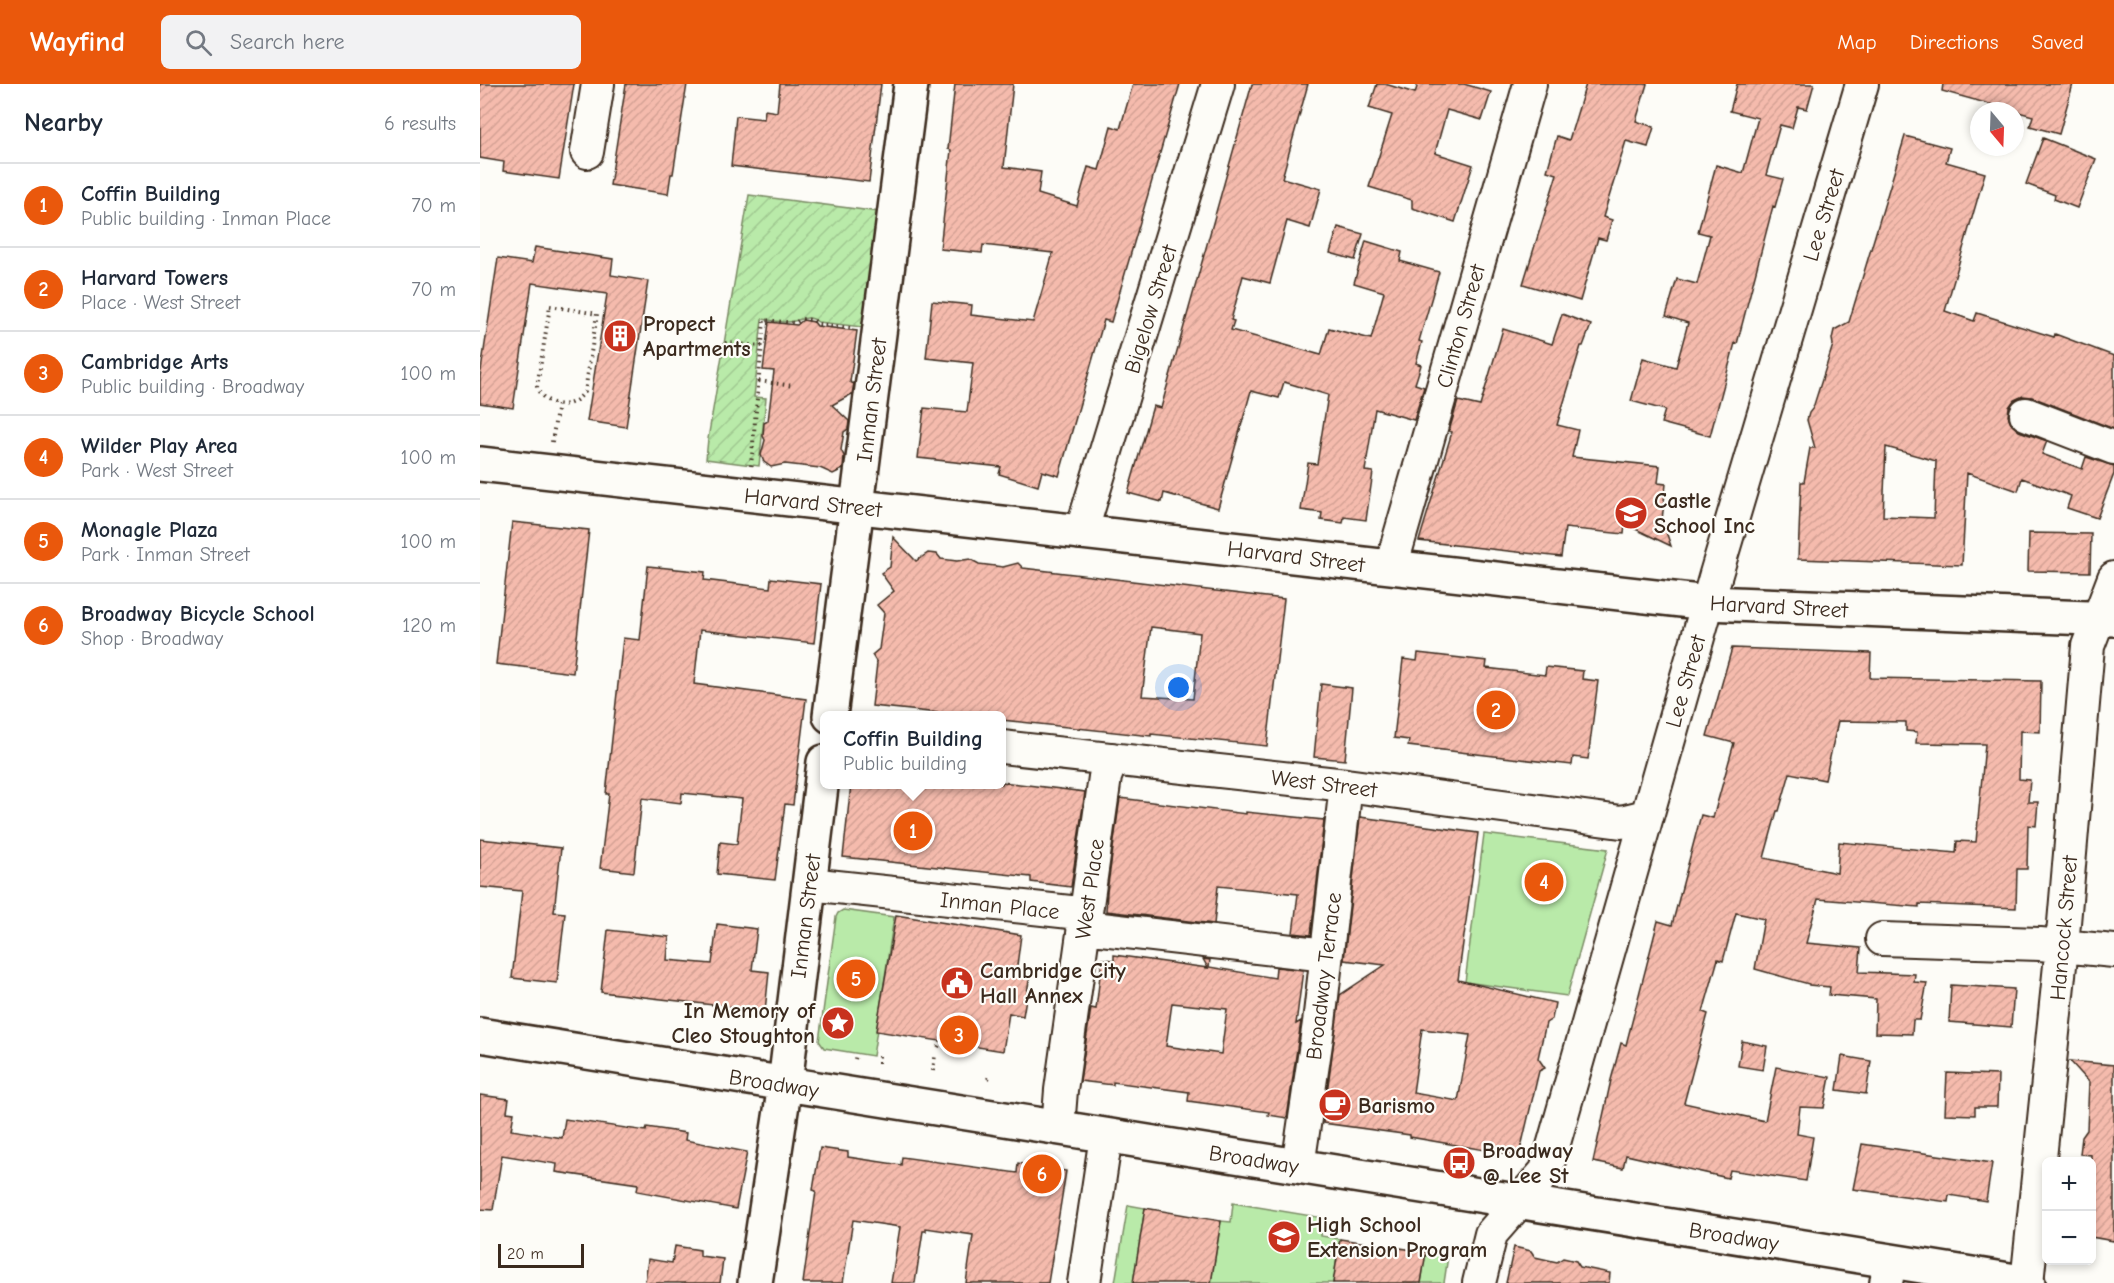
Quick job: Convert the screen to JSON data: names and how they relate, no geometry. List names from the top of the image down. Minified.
{"streets":{"main road":["Inman Street","Harvard Street","Broadway"],"street":["Lee Street","Bigelow Street","Clinton Street","West Street","West Place","Inman Place","Hancock Street","Broadway Terrace"]},"crossings":[["Lee Street","Harvard Street"],["Lee Street","West Street"],["Lee Street","Broadway"],["Bigelow Street","Harvard Street"],["Clinton Street","Harvard Street"],["Inman Street","Harvard Street"],["Inman Street","Inman Place"],["Inman Street","Broadway"],["Harvard Street","Hancock Street"],["West Street","West Place"],["West Street","Broadway Terrace"],["West Place","Inman Place"],["West Place","Broadway"],["Inman Place","Broadway Terrace"],["Hancock Street","Broadway"],["Broadway Terrace","Broadway"]],"places":{"building":["Propect Apartments"],"school or university":["Castle School Inc","High School Extension Program"],"public building":["Cambridge City Hall Annex"],"place":["In Memory of Cleo Stoughton"],"cafe":["Barismo"],"bus stop":["Broadway @ Lee St"]},"scale_bar":"20 m","north":"bottom","page":{"header":"Wayfind","search":"Search here","nav":["Map","Directions","Saved"],"heading":["Nearby","6 results"],"list":[{"mark":"1","name":"Coffin Building","note":"Public building · Inman Place","value":"70 m"},{"mark":"2","name":"Harvard Towers","note":"Place · West Street","value":"70 m"},{"mark":"3","name":"Cambridge Arts","note":"Public building · Broadway","value":"100 m"},{"mark":"4","name":"Wilder Play Area","note":"Park · West Street","value":"100 m"},{"mark":"5","name":"Monagle Plaza","note":"Park · Inman Street","value":"100 m"},{"mark":"6","name":"Broadway Bicycle School","note":"Shop · Broadway","value":"120 m"}],"pins":["2","1","4","5","3","6"],"popup":["Coffin Building","Public building"],"map_buttons":["+","−"],"scale":"20 m"}}
